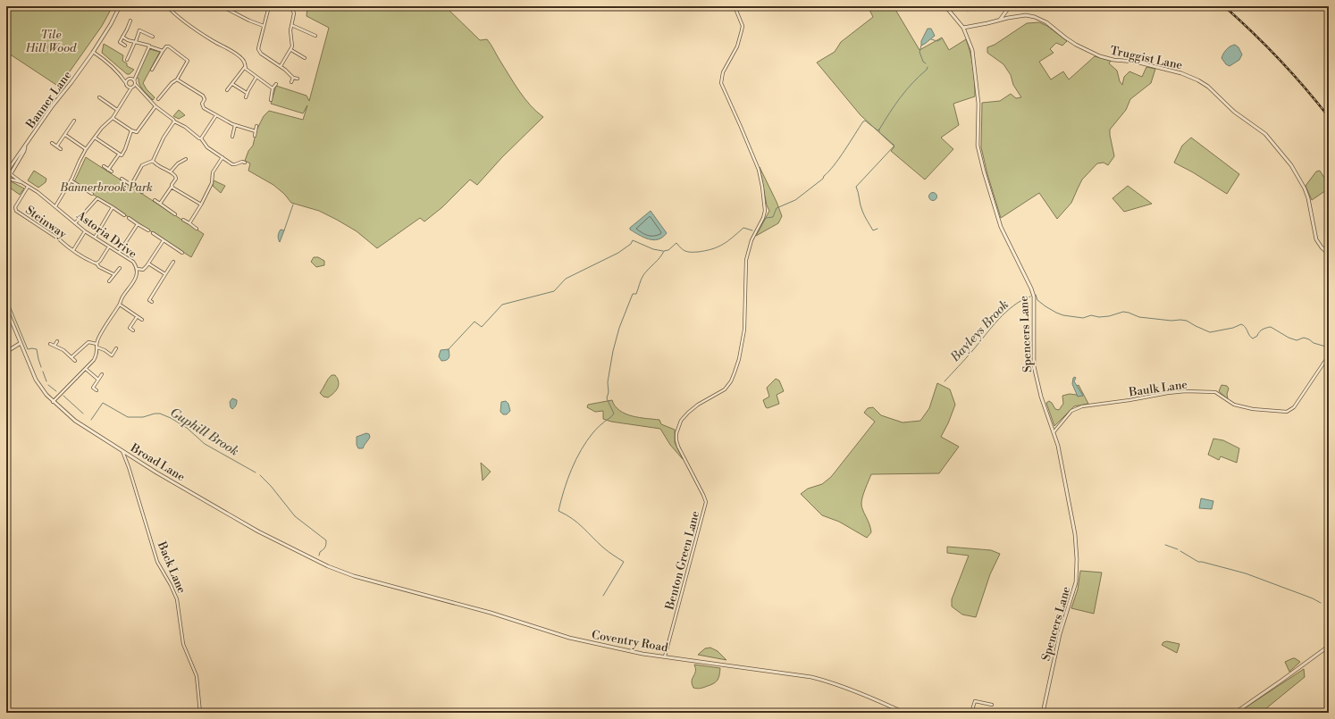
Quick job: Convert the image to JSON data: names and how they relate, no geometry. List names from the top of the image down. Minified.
{"streets":{"street":["Truggist Lane","Banner Lane","Steinway","Astoria Drive","Spencers Lane","Baulk Lane","Broad Lane","Benton Green Lane","Back Lane","Coventry Road"]},"crossings":[["Truggist Lane","Spencers Lane"],["Banner Lane","Astoria Drive"],["Steinway","Astoria Drive"],["Spencers Lane","Baulk Lane"],["Broad Lane","Back Lane"],["Broad Lane","Coventry Road"],["Benton Green Lane","Coventry Road"]],"water":["Bayleys Brook","Guphill Brook"],"parks":["Tile Hill Wood","Bannerbrook Park"]}
